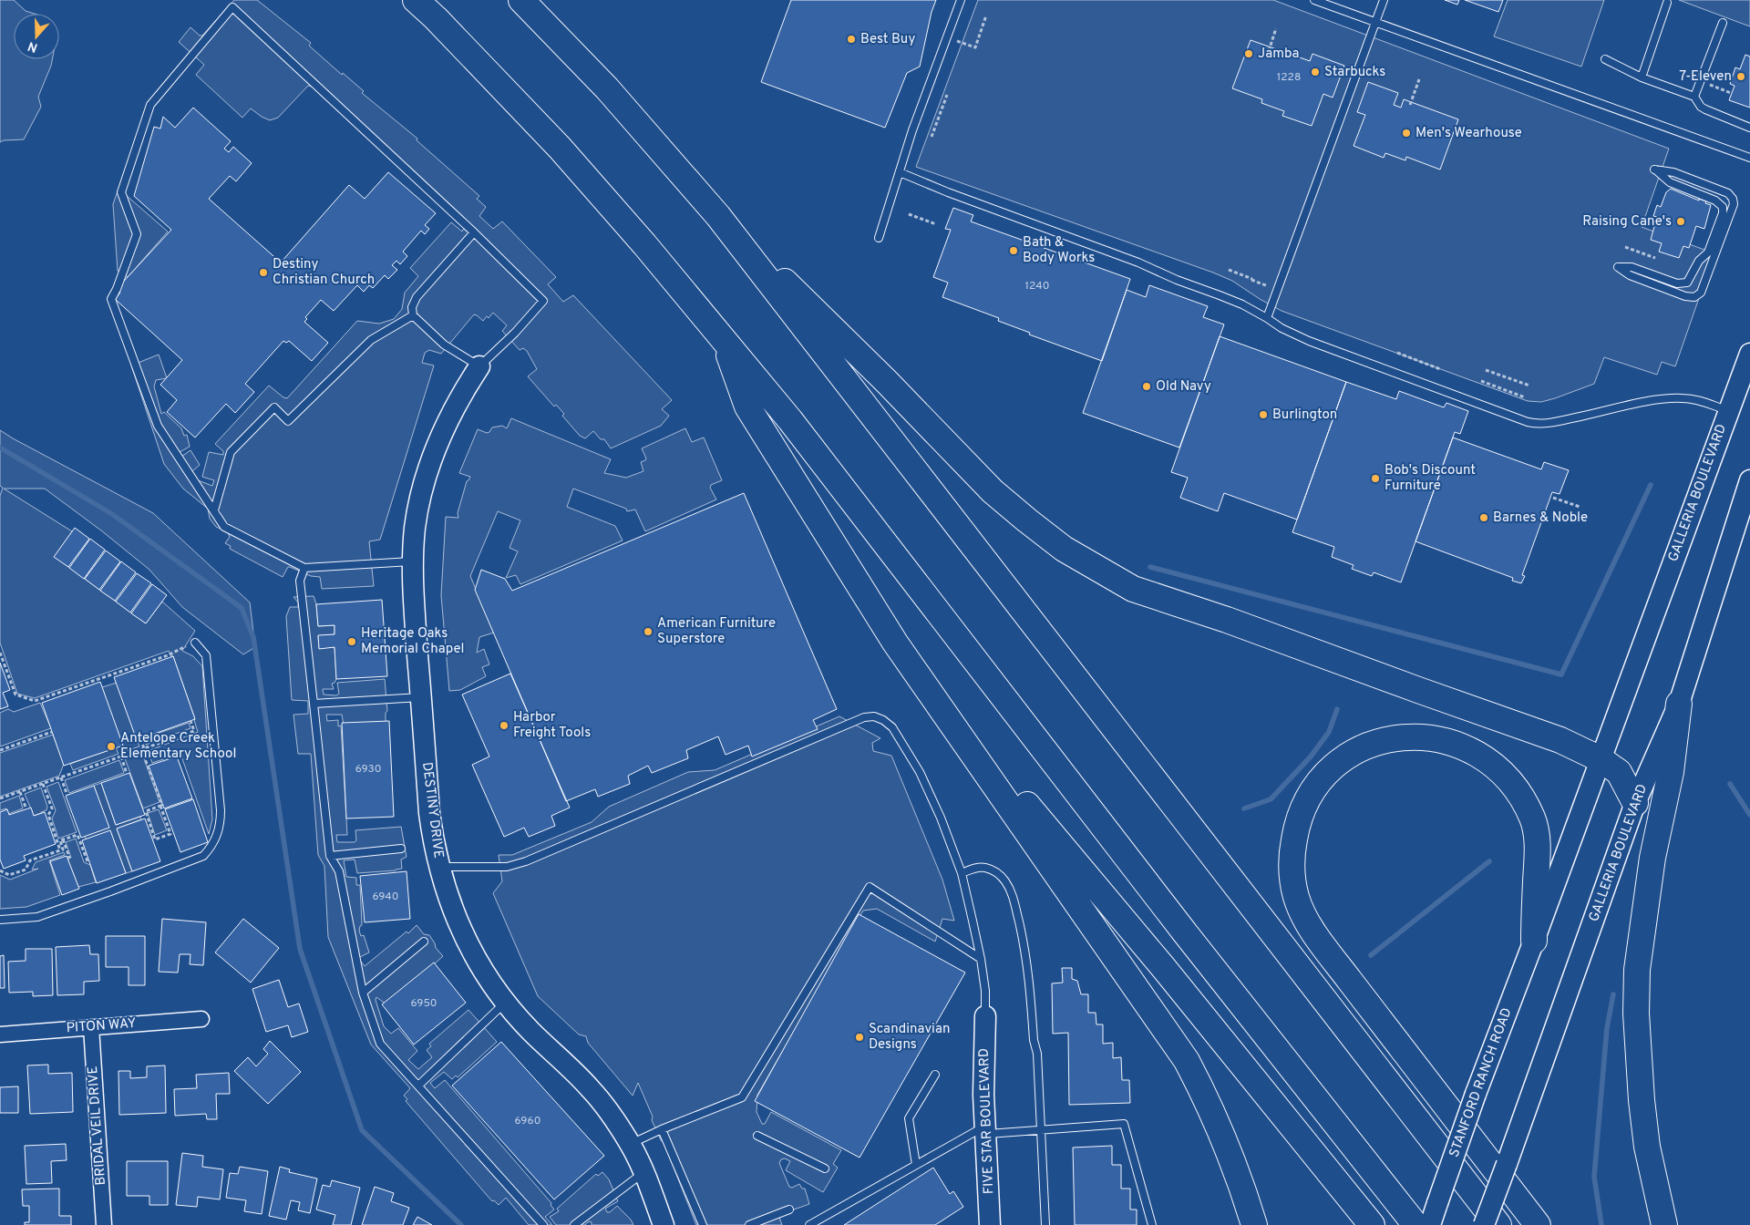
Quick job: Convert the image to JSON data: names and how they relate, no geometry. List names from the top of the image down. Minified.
{"streets":{"main road":["GALLERIA BOULEVARD","DESTINY DRIVE","STANFORD RANCH ROAD","FIVE STAR BOULEVARD"],"street":["PITON WAY","BRIDAL VEIL DRIVE"]},"crossings":[["GALLERIA BOULEVARD","STANFORD RANCH ROAD"],["PITON WAY","BRIDAL VEIL DRIVE"]],"places":["Best Buy","Jamba","Starbucks","7-Eleven","Men's Wearhouse","Raising Cane's","Bath & Body Works","Destiny Christian Church","Old Navy","Burlington","Bob's Discount Furniture","Barnes & Noble","American Furniture Superstore","Heritage Oaks Memorial Chapel","Harbor Freight Tools","Antelope Creek Elementary School","Scandinavian Designs"],"house_numbers":["1228","1240","6930","6940","6950","6960"],"north":"bottom"}
